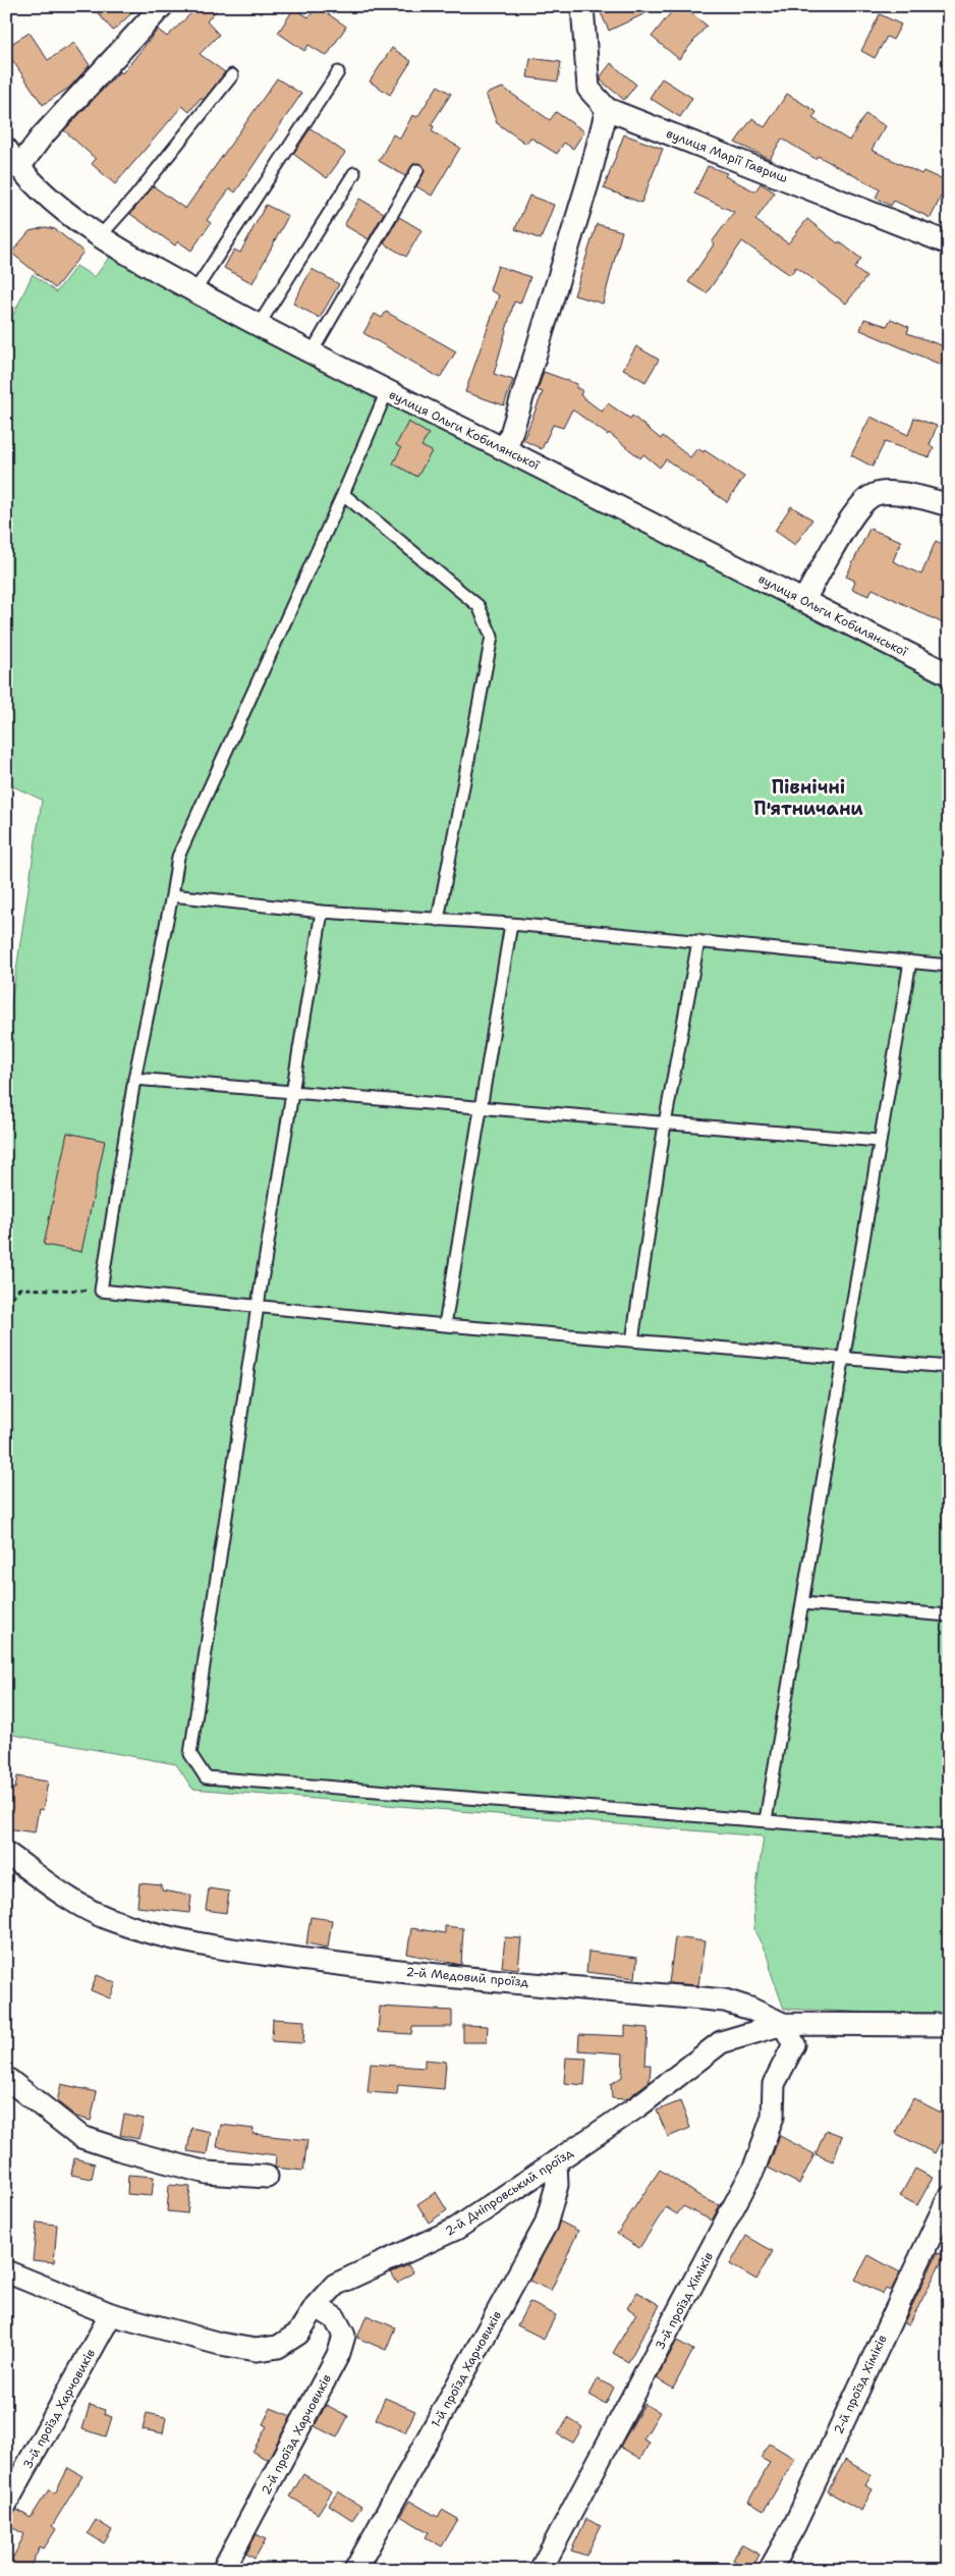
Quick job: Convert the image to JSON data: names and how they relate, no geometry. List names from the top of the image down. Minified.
{"streets":{"street":["вулиця Марії Гавриш","вулиця Ольги Кобилянської","2-й Медовий проїзд","2-й Дніпровський проїзд","3-й проїзд Хіміків","1-й проїзд Харчовиків","2-й проїзд Хіміків","3-й проїзд Харчовиків","2-й проїзд Харчовиків"]},"crossings":[["2-й Медовий проїзд","2-й Дніпровський проїзд"],["2-й Медовий проїзд","3-й проїзд Хіміків"],["2-й Дніпровський проїзд","3-й проїзд Хіміків"],["2-й Дніпровський проїзд","1-й проїзд Харчовиків"],["2-й Дніпровський проїзд","3-й проїзд Харчовиків"],["2-й Дніпровський проїзд","2-й проїзд Харчовиків"]],"districts":["Північні П'ятничани"]}
